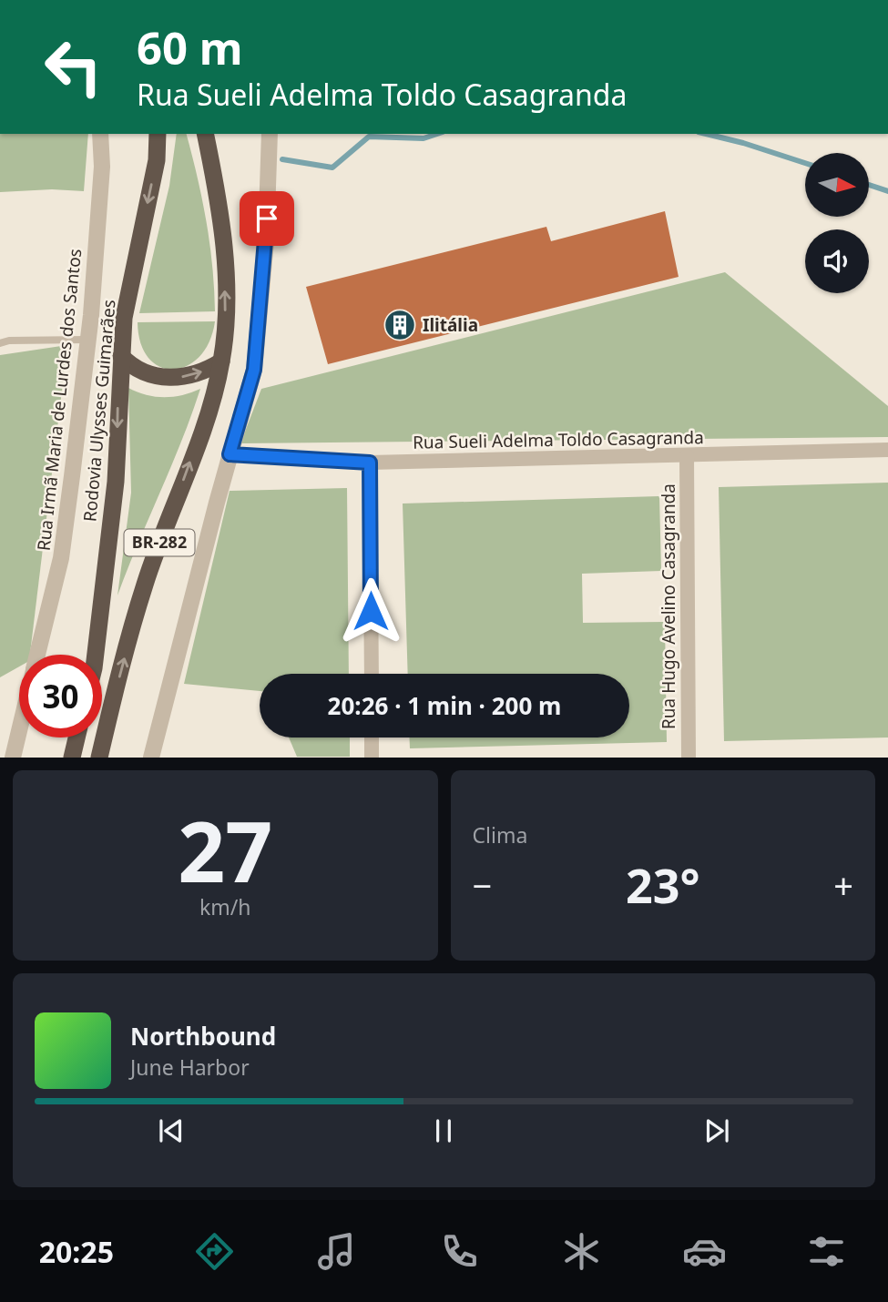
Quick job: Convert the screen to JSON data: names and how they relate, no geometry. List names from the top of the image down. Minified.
{"streets":{"highway":["Rodovia Ulysses Guimarães","BR-282"],"street":["Rua Irmã Maria de Lurdes dos Santos","Rua Sueli Adelma Toldo Casagranda","Rua Hugo Avelino Casagranda"]},"crossings":[["Rua Sueli Adelma Toldo Casagranda","Rua Hugo Avelino Casagranda"]],"places":{"building":["Ilitália"]},"north":"right","page":{"turn":["60 m","Rua Sueli Adelma Toldo Casagranda"],"limit":"30","trip":"20:26 · 1 min · 200 m","tile":[["27","km/h"],"Clima"],"heat":["−","23°","+"],"song":["Northbound","June Harbor"],"tabs":"20:25"}}
